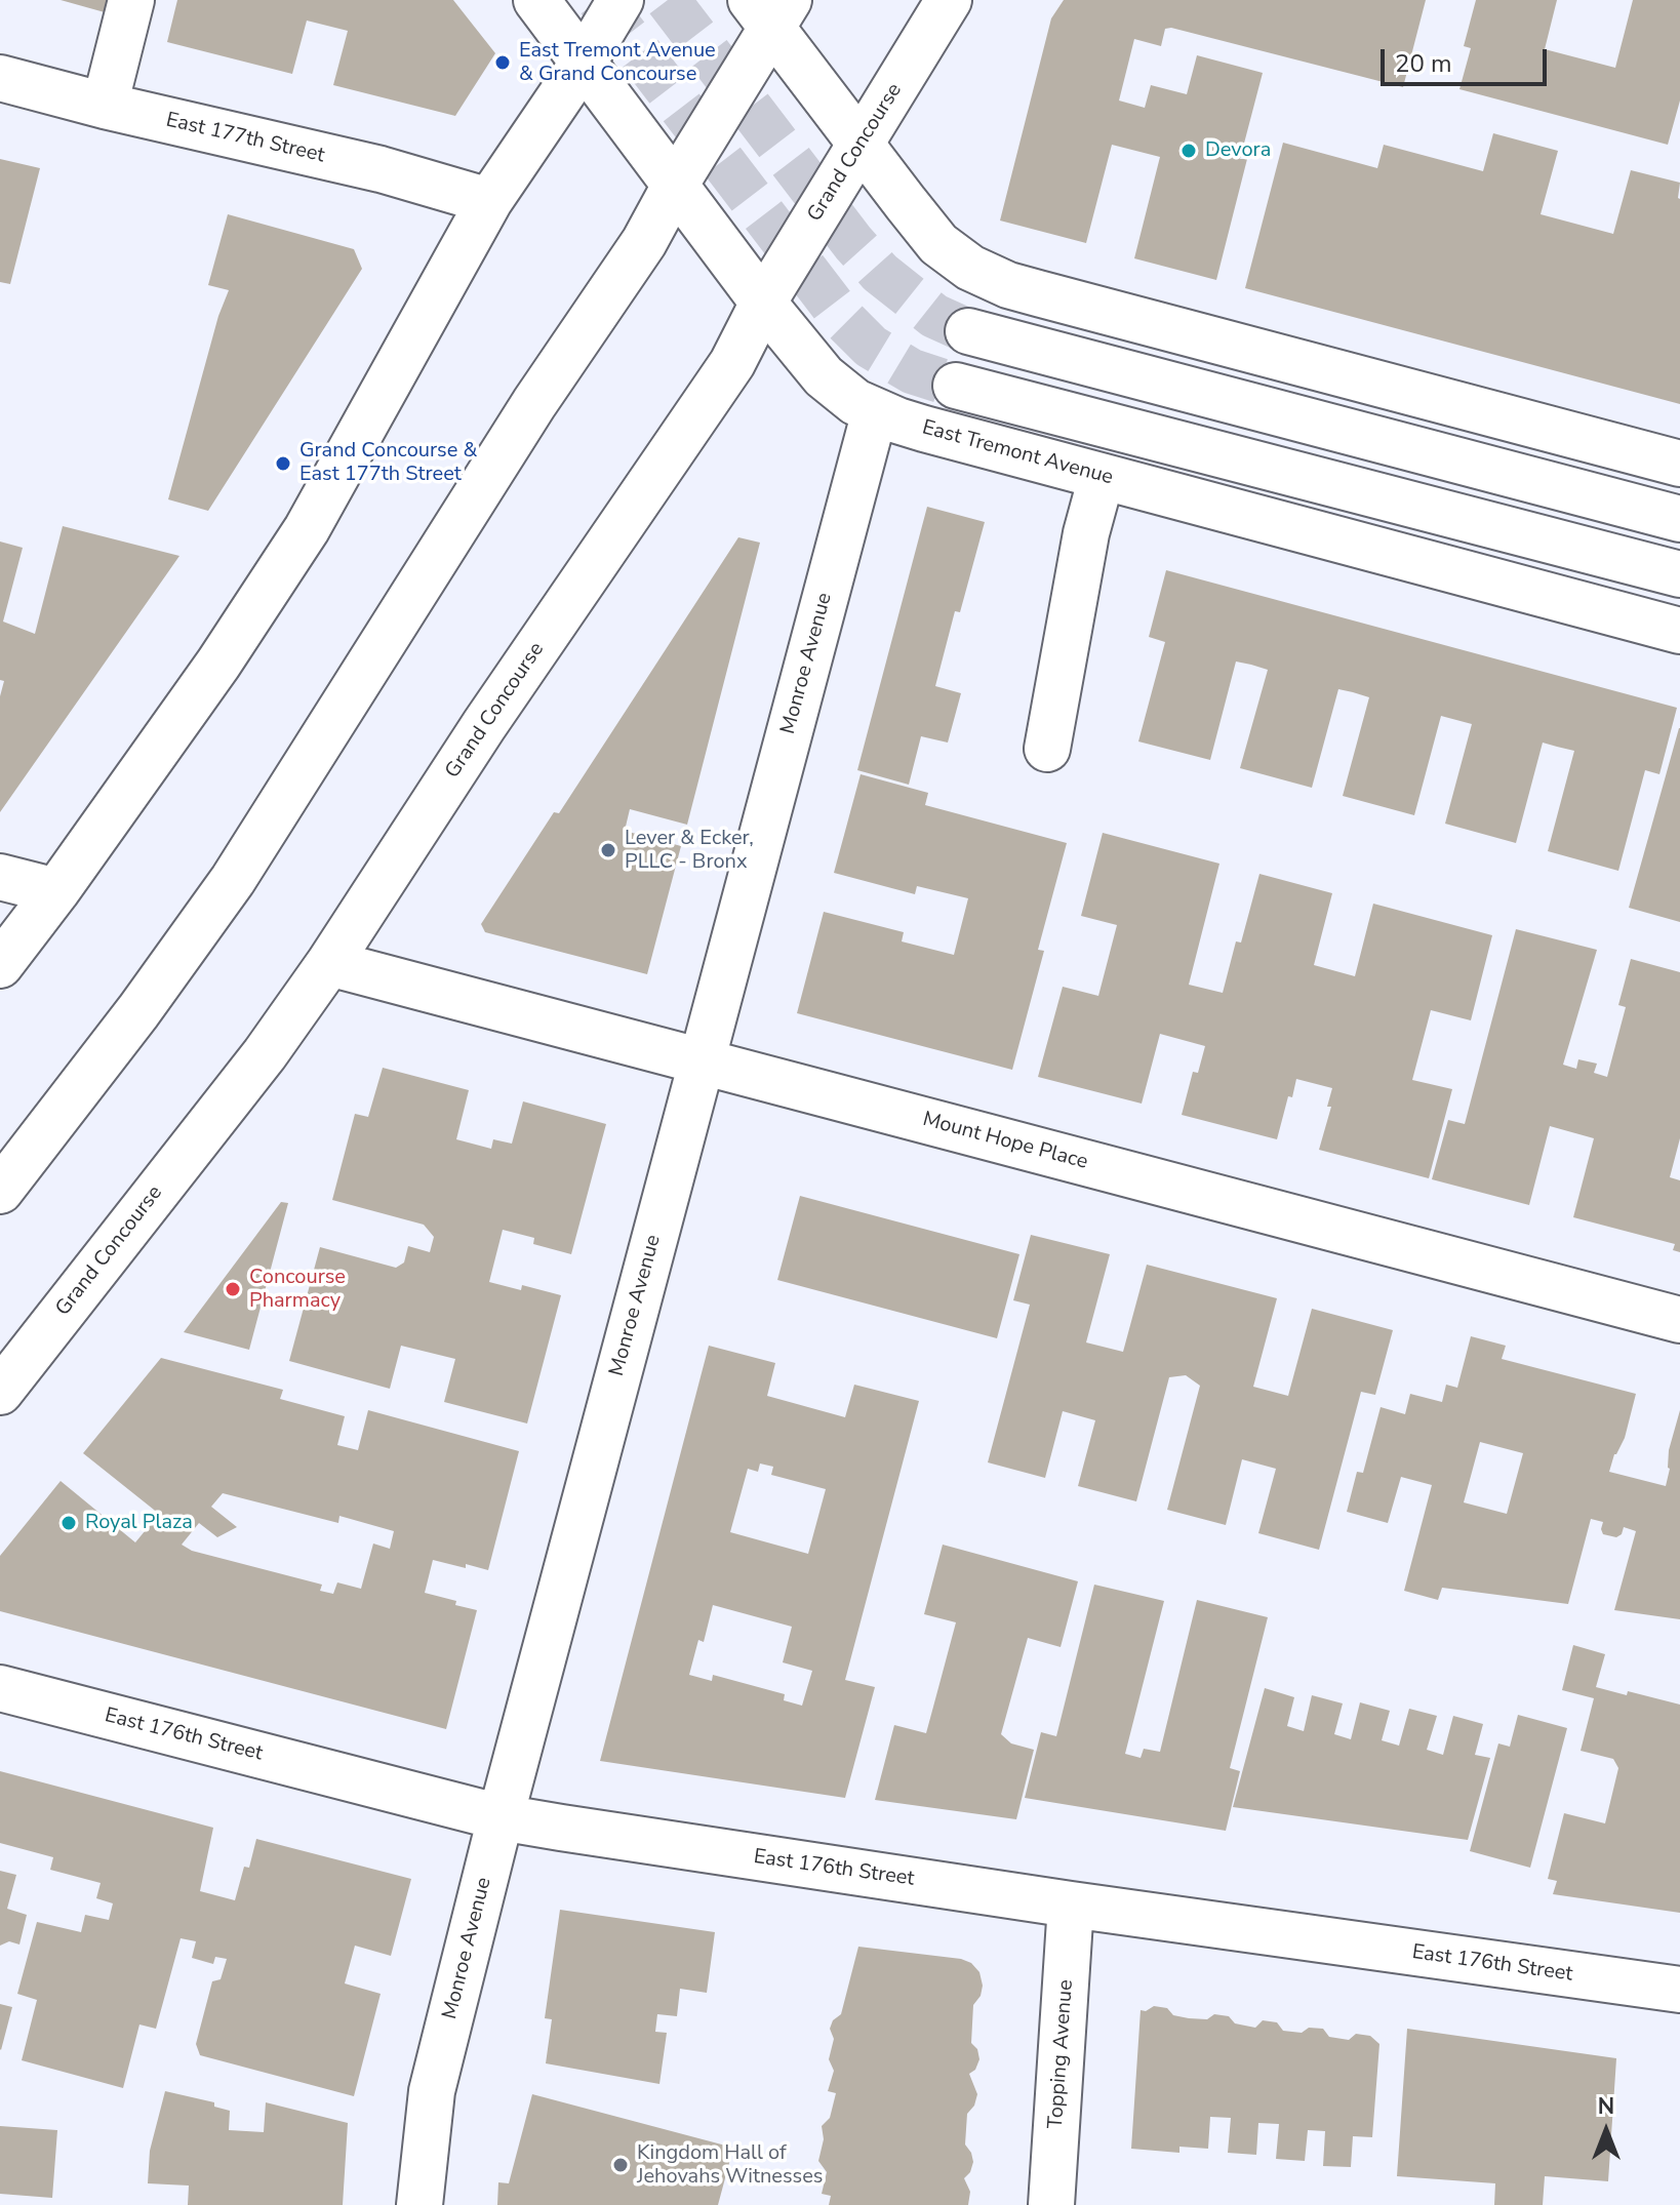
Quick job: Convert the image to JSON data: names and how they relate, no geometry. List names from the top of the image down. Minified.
{"streets":{"street":["East 177th Street","Grand Concourse","East Tremont Avenue","Monroe Avenue","Mount Hope Place","East 176th Street","Topping Avenue"]},"crossings":[["Grand Concourse","East Tremont Avenue"],["Grand Concourse","Mount Hope Place"],["East Tremont Avenue","Monroe Avenue"],["Monroe Avenue","Mount Hope Place"],["Monroe Avenue","East 176th Street"],["East 176th Street","Topping Avenue"]],"places":["East Tremont Avenue & Grand Concourse","Devora","Grand Concourse & East 177th Street","Lever & Ecker, PLLC - Bronx","Concourse Pharmacy","Royal Plaza","Kingdom Hall of Jehovahs Witnesses"],"scale_bar":"20 m","north":"top"}
